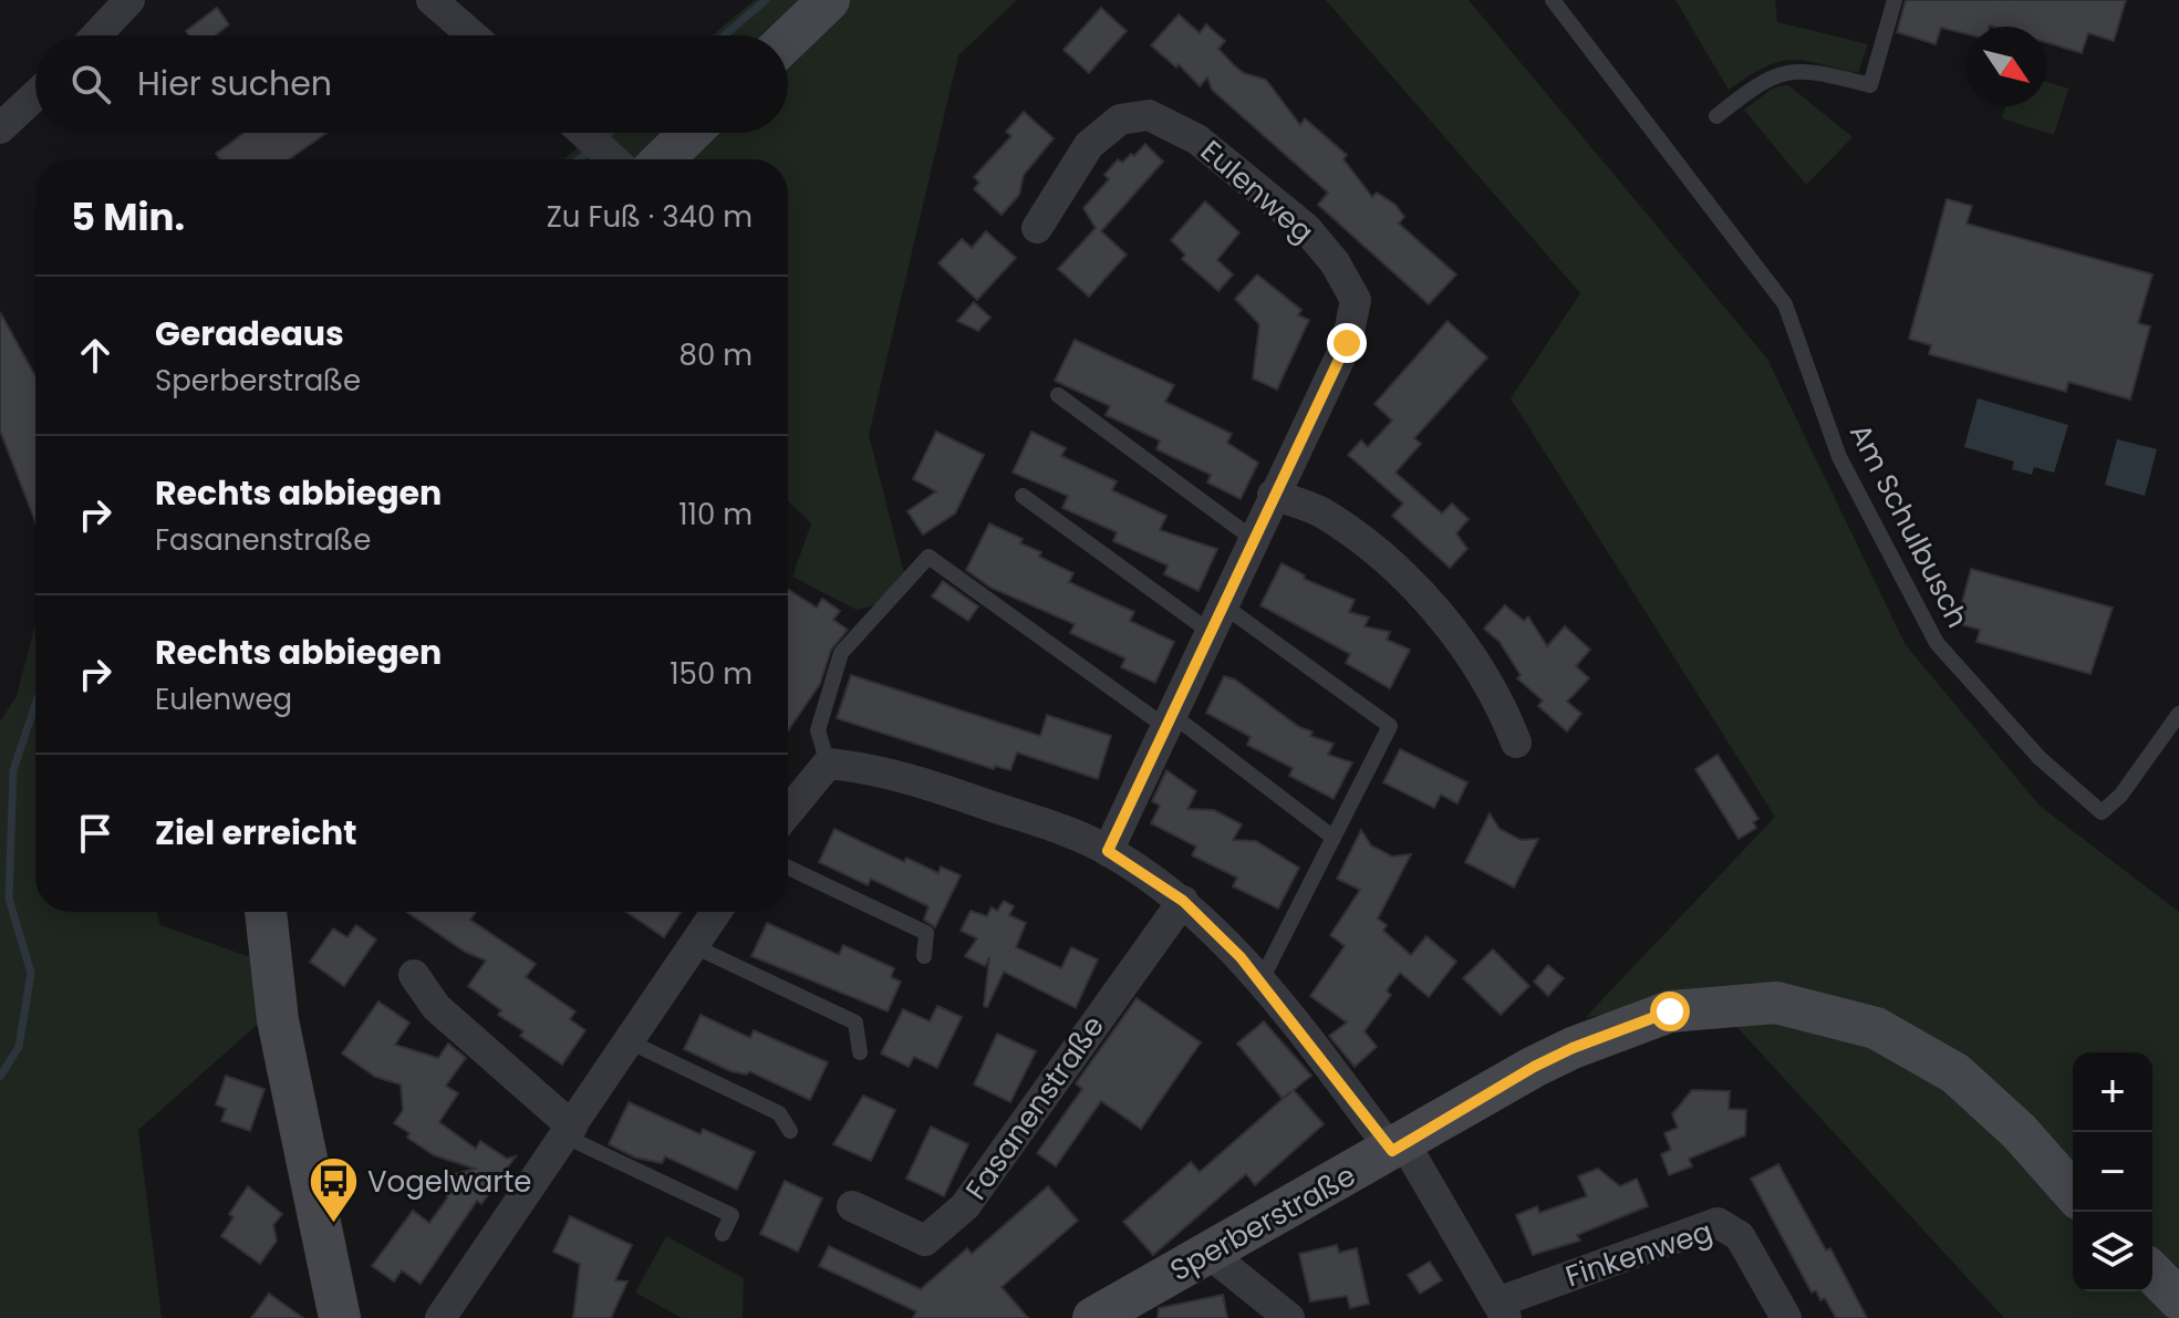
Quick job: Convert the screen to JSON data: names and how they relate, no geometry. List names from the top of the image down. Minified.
{"streets":{"street":["Eulenweg","Fasanenstraße","Sperberstraße","Finkenweg"],"lane":["Am Schulbusch"]},"places":{"bus stop":["Vogelwarte"]},"north":"bottom right","page":{"search":"Hier suchen","heading":["5 Min.","Zu Fuß · 340 m"],"list":[["Geradeaus","Sperberstraße","80 m"],["Rechts abbiegen","Fasanenstraße","110 m"],["Rechts abbiegen","Eulenweg","150 m"],"Ziel erreicht"],"map_buttons":["+","−"]}}
